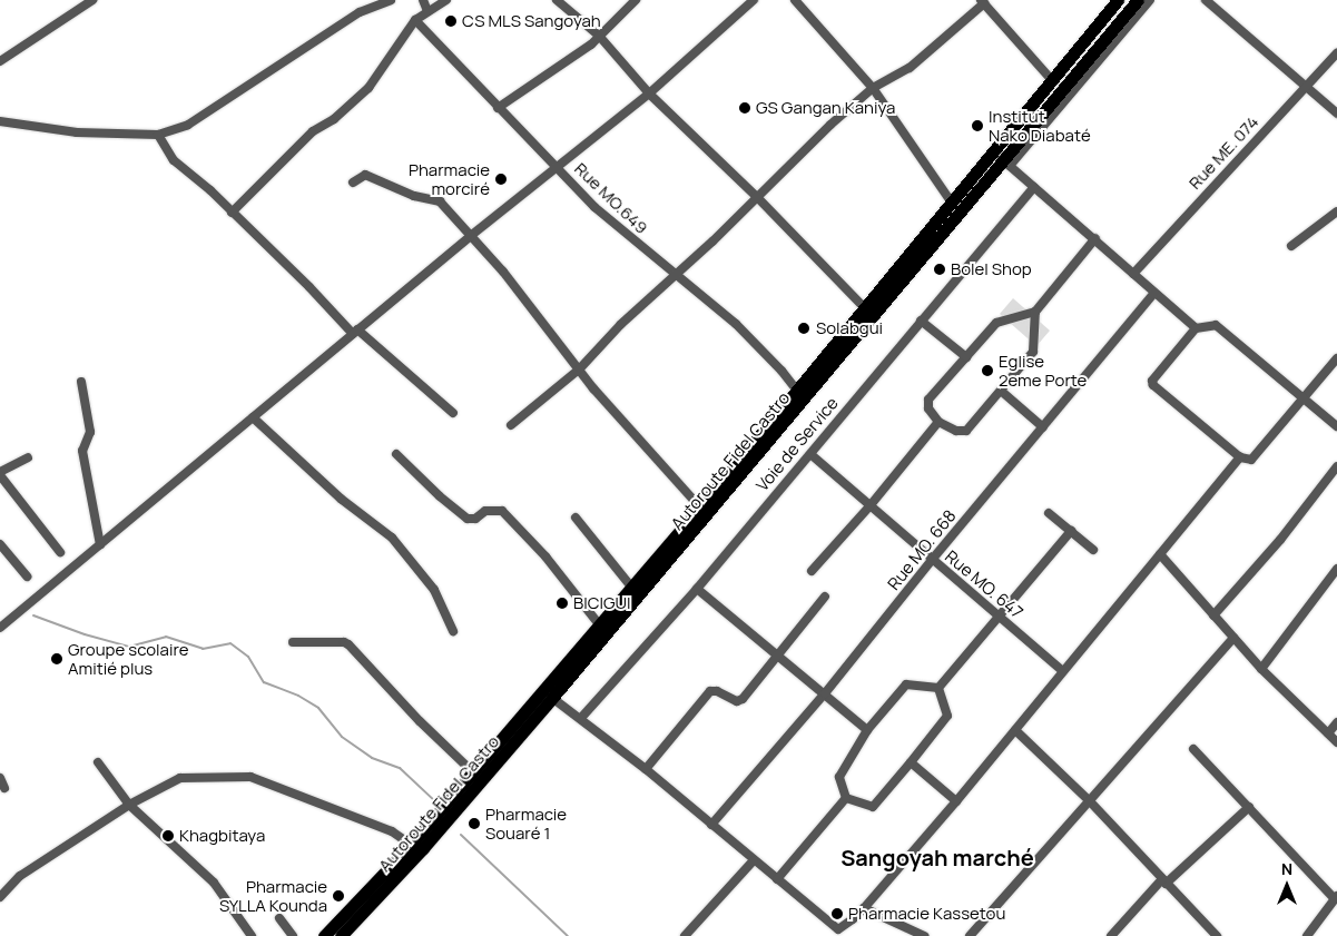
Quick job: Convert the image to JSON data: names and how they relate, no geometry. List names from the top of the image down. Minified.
{"streets":{"highway":["Autoroute Fidel Castro"],"street":["Rue ME. 074","Rue MO.649","Voie de Service","Rue MO. 668","Rue MO. 647"]},"crossings":[["Rue MO.649","Autoroute Fidel Castro"],["Voie de Service","Rue MO. 647"],["Rue MO. 668","Rue MO. 647"]],"districts":["Sangoyah marché"],"places":["CS MLS Sangoyah","GS Gangan Kaniya","Institut Nako Diabaté","Pharmacie morciré","Bolel Shop","Solabgui","Eglise 2eme Porte","BICIGUI","Groupe scolaire Amitié plus","Pharmacie Souaré 1","Khagbitaya","Pharmacie SYLLA Kounda","Pharmacie Kassetou"],"north":"top"}
